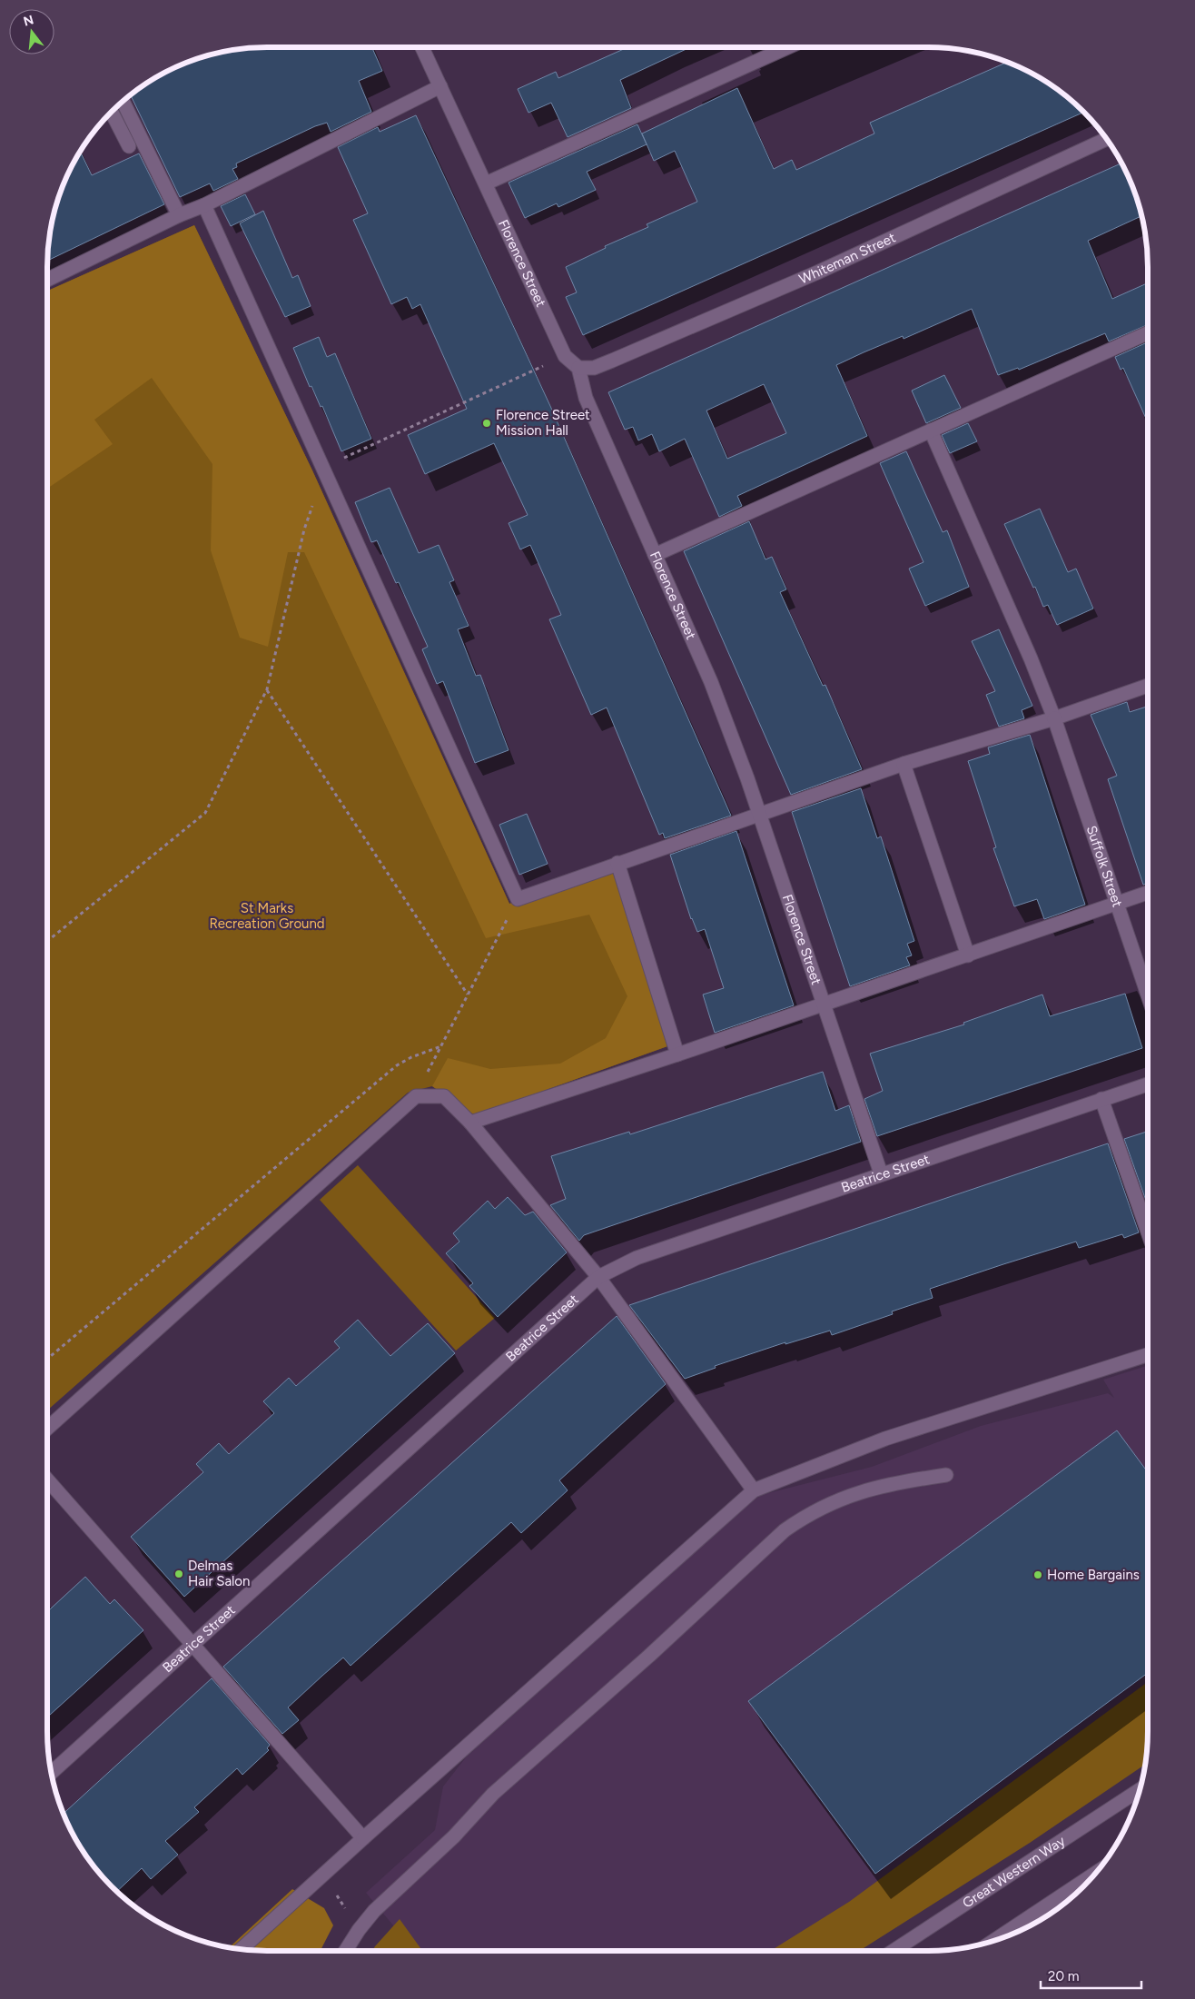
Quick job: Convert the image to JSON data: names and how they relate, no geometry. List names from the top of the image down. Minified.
{"streets":{"street":["Whiteman Street","Florence Street","Suffolk Street","Beatrice Street","Great Western Way"]},"crossings":[["Whiteman Street","Florence Street"],["Florence Street","Beatrice Street"]],"parks":["St Marks Recreation Ground"],"places":["Florence Street Mission Hall","Delmas Hair Salon","Home Bargains"],"scale_bar":"20 m","north":"top"}
